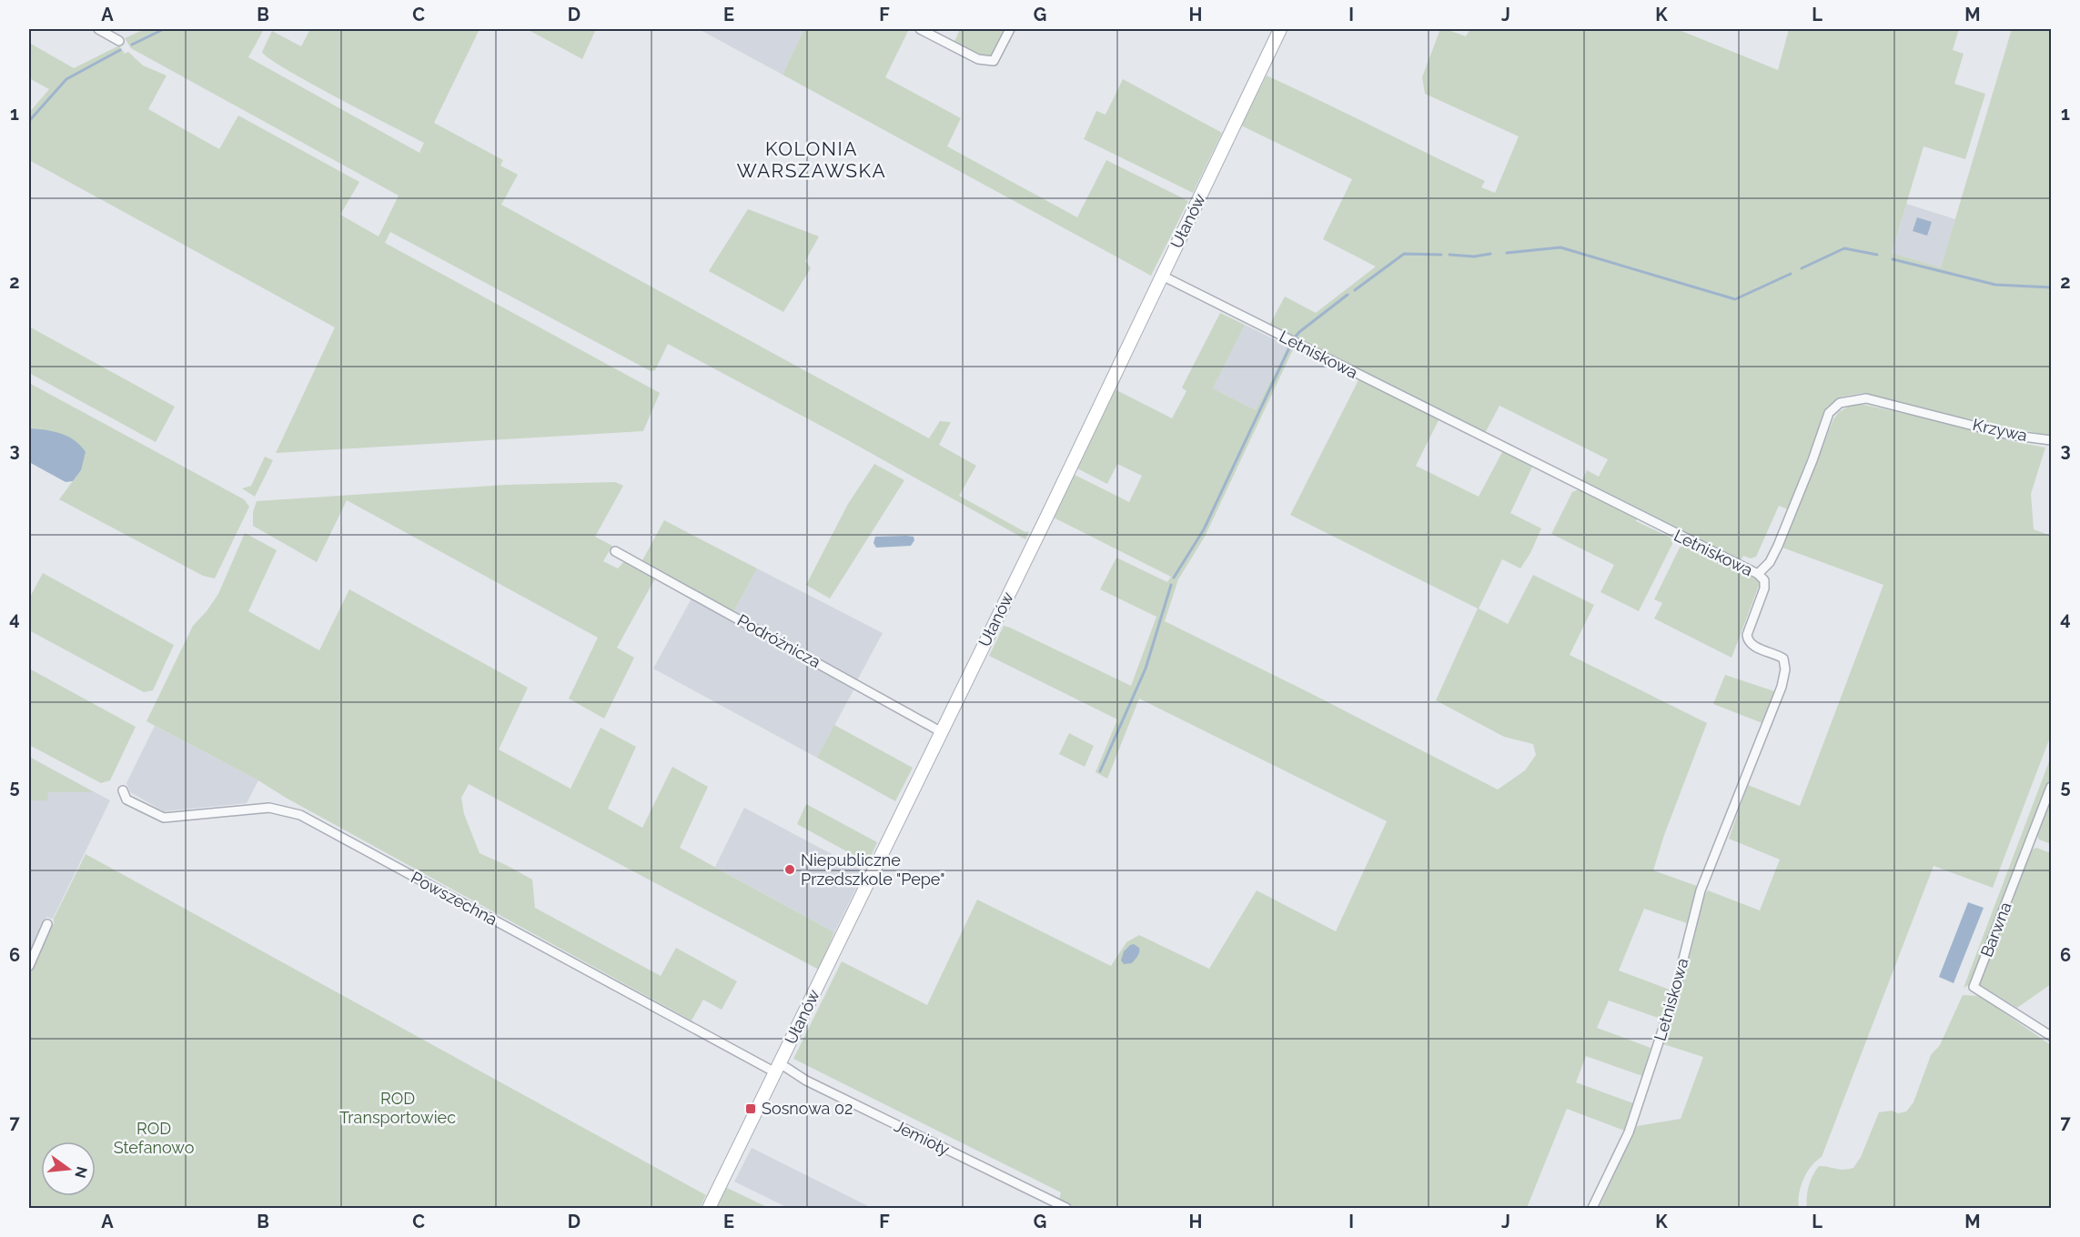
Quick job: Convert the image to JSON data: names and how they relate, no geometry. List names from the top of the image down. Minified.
{"streets":{"street":["Ułanów","Letniskowa","Krzywa","Podróżnicza","Powszechna","Barwna","Jemioły"]},"crossings":[["Ułanów","Letniskowa"],["Ułanów","Podróżnicza"],["Ułanów","Powszechna"],["Ułanów","Jemioły"],["Letniskowa","Krzywa"],["Powszechna","Jemioły"]],"districts":["KOLONIA WARSZAWSKA"],"parks":["ROD Transportowiec","ROD Stefanowo"],"places":{"other":["Niepubliczne Przedszkole \"Pepe\""],"transit":["Sosnowa 02"]},"north":"right","grid":{"columns":["A","B","C","D","E","F","G","H","I","J","K","L","M"],"rows":["1","2","3","4","5","6","7"]}}
